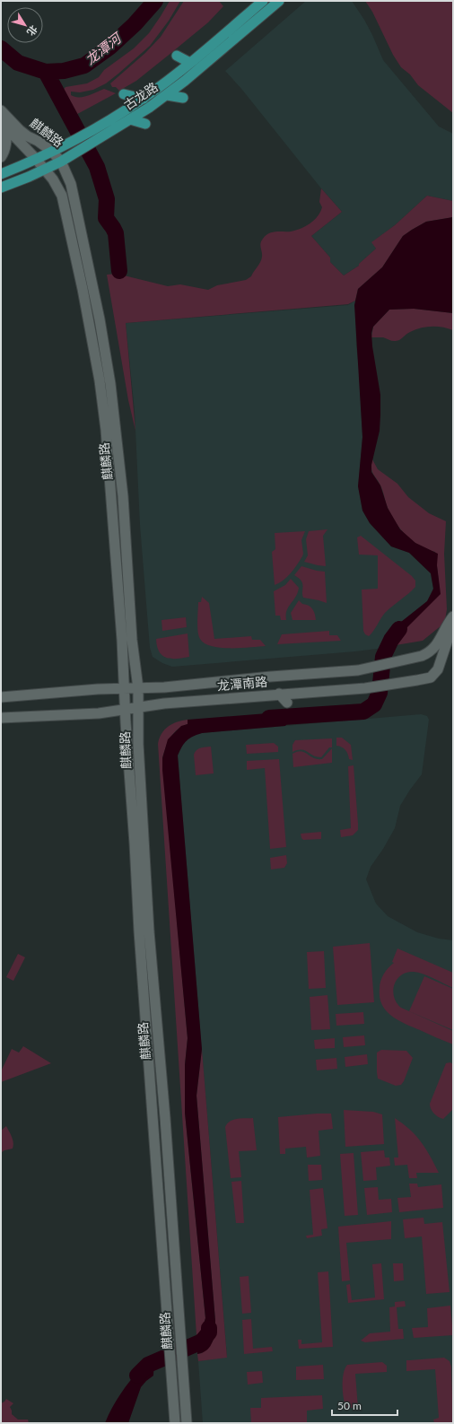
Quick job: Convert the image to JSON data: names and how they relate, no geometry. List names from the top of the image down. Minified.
{"streets":{"main road":["古龙路","麒麟路","龙潭南路"]},"crossings":[["古龙路","麒麟路"],["麒麟路","龙潭南路"]],"water":["龙潭河"],"scale_bar":"50 m","north":"bottom right"}
